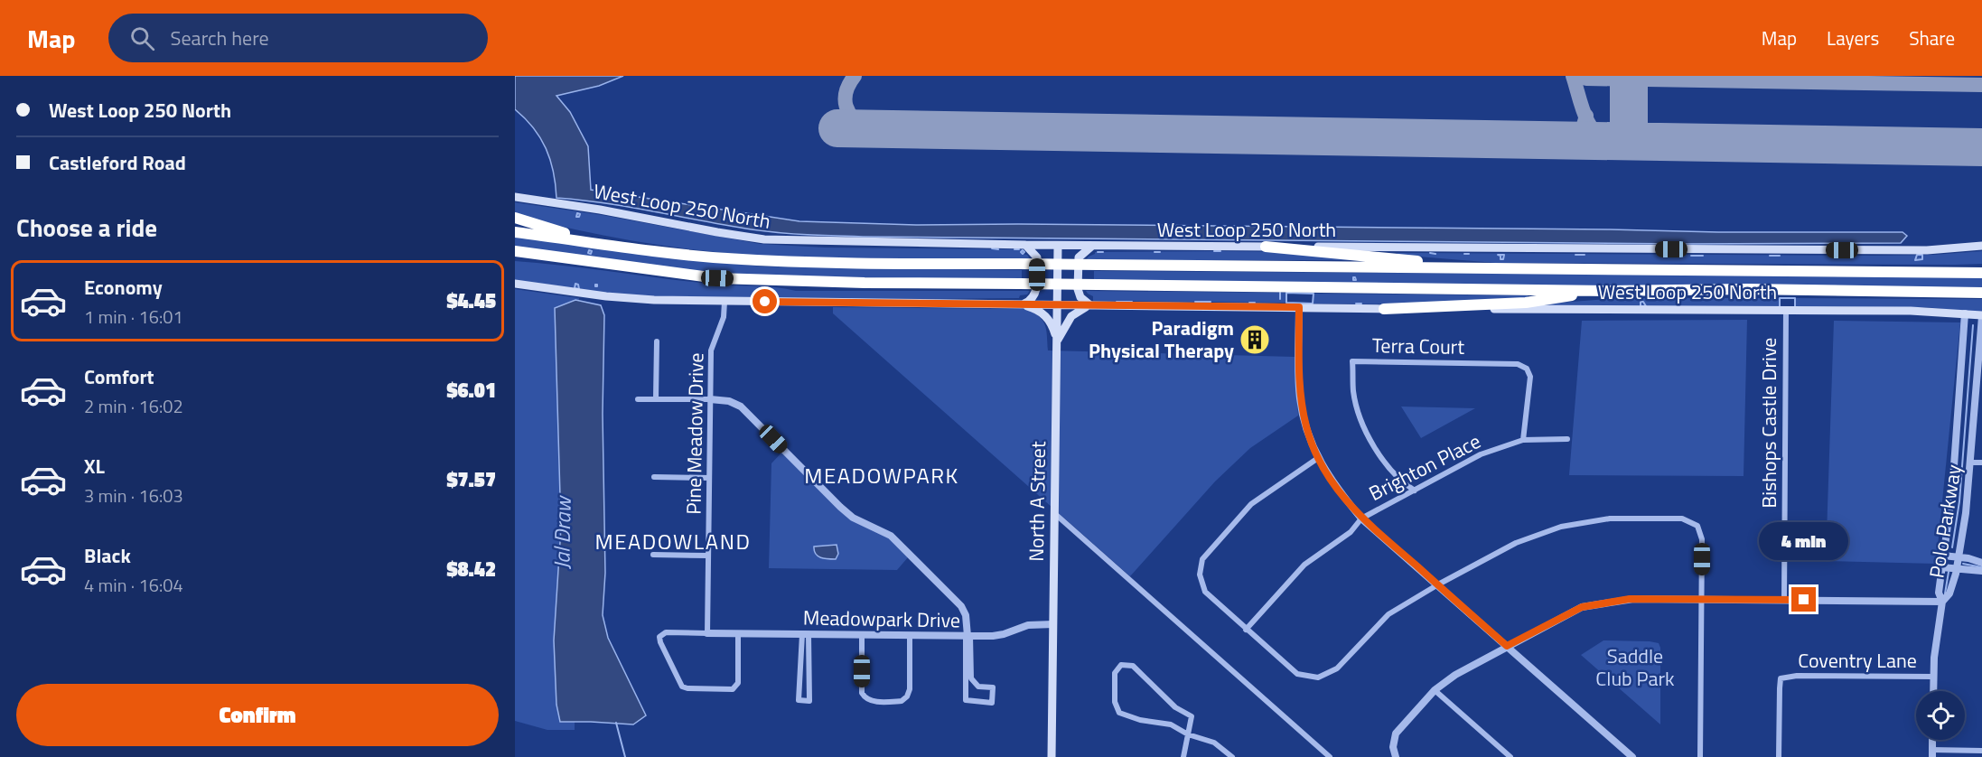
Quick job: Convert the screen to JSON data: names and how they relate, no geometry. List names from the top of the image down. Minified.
{"streets":{"main road":["West Loop 250 North","North A Street"],"street":["Terra Court","Bishops Castle Drive","Pine Meadow Drive","Brighton Place","Polo Parkway","Meadowpark Drive","Coventry Lane"]},"crossings":[["West Loop 250 North","Bishops Castle Drive"],["West Loop 250 North","Pine Meadow Drive"],["West Loop 250 North","North A Street"],["West Loop 250 North","Polo Parkway"],["Terra Court","Brighton Place"],["Pine Meadow Drive","Meadowpark Drive"],["North A Street","Meadowpark Drive"]],"districts":["MEADOWPARK","MEADOWLAND"],"water":["Jal Draw"],"parks":["Saddle Club Park"],"places":{"building":["Paradigm Physical Therapy"]},"page":{"header":"Map","search":"Search here","nav":["Map","Layers","Share"],"banner":["West Loop 250 North","Castleford Road"],"heading":"Choose a ride","list":[{"name":"Economy","note":"1 min · 16:01","value":"$4.45"},{"name":"Comfort","note":"2 min · 16:02","value":"$6.01"},{"name":"XL","note":"3 min · 16:03","value":"$7.57"},{"name":"Black","note":"4 min · 16:04","value":"$8.42"}],"bubble":"4 min","buttons":"Confirm"}}
